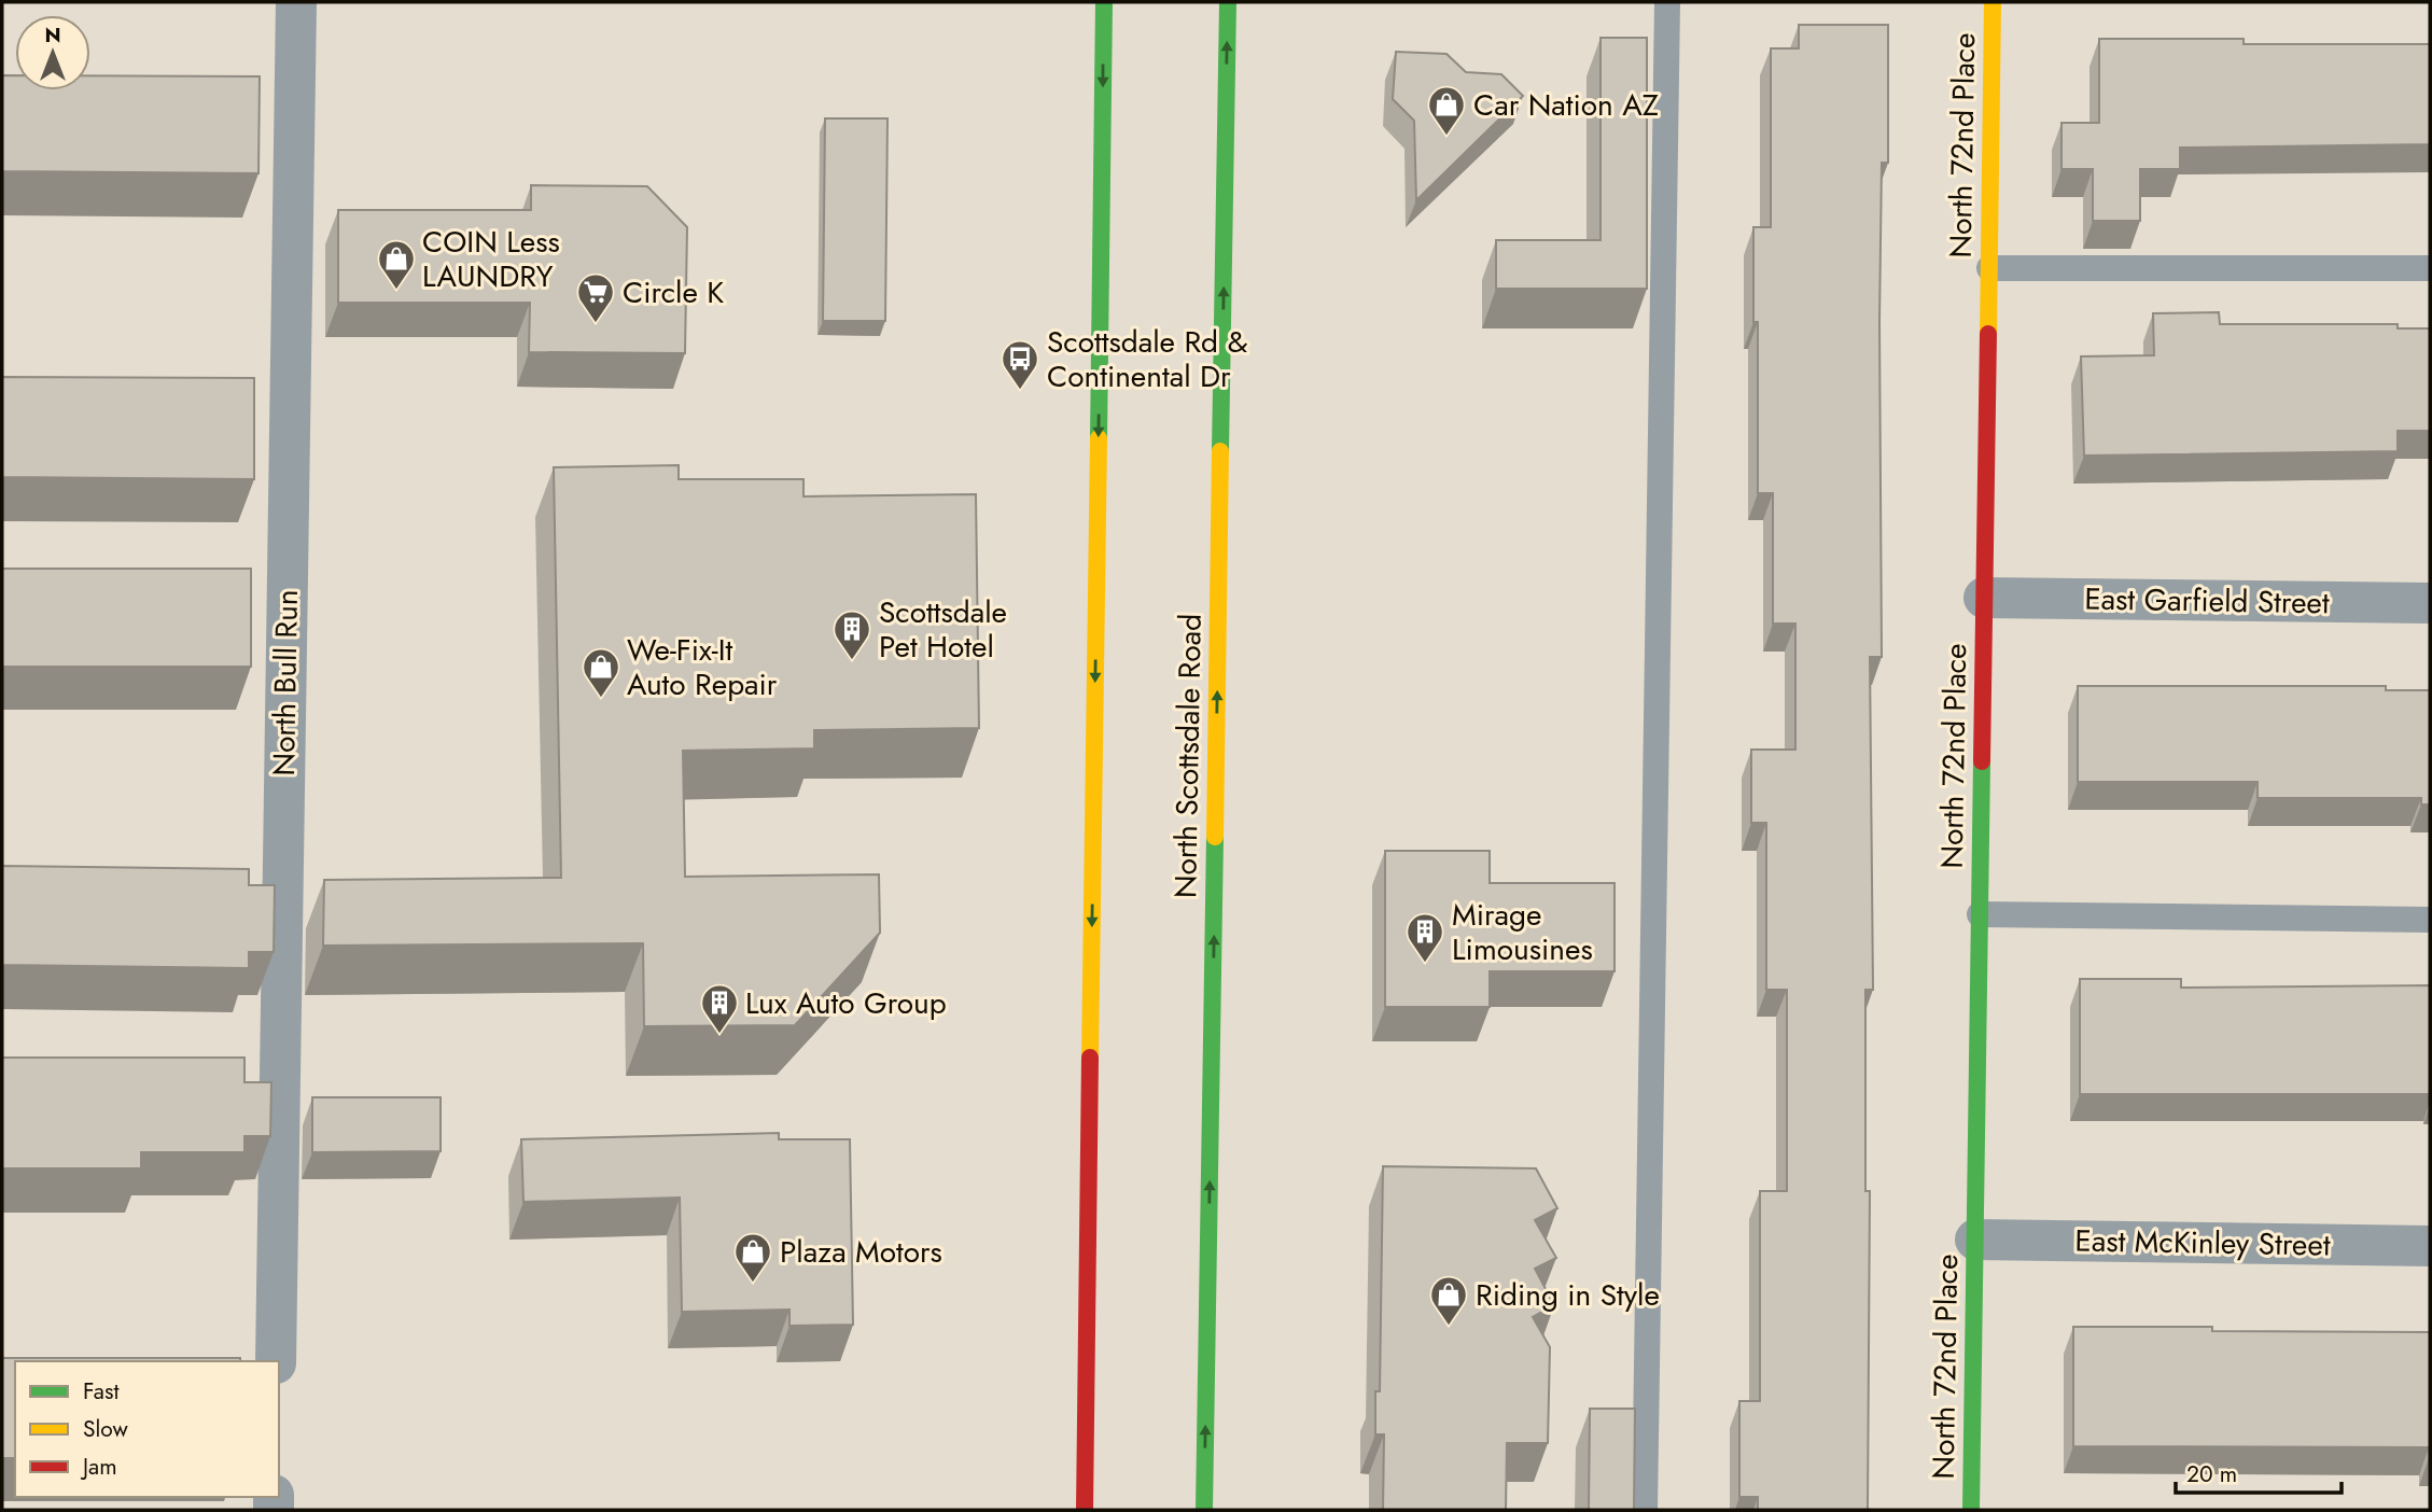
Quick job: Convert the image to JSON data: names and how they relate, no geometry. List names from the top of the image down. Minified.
{"streets":{"main road":["North 72nd Place","North Scottsdale Road"],"street":["East Garfield Street","North Bull Run","East McKinley Street"]},"crossings":[["North 72nd Place","East Garfield Street"],["North 72nd Place","East McKinley Street"]],"places":{"shop":["Car Nation AZ","COIN Less LAUNDRY","We-Fix-It Auto Repair","Plaza Motors","Riding in Style"],"supermarket":["Circle K"],"bus stop":["Scottsdale Rd & Continental Dr"],"building":["Scottsdale Pet Hotel","Mirage Limousines","Lux Auto Group"]},"legend":["Fast","Slow","Jam"],"scale_bar":"20 m","north":"top"}
